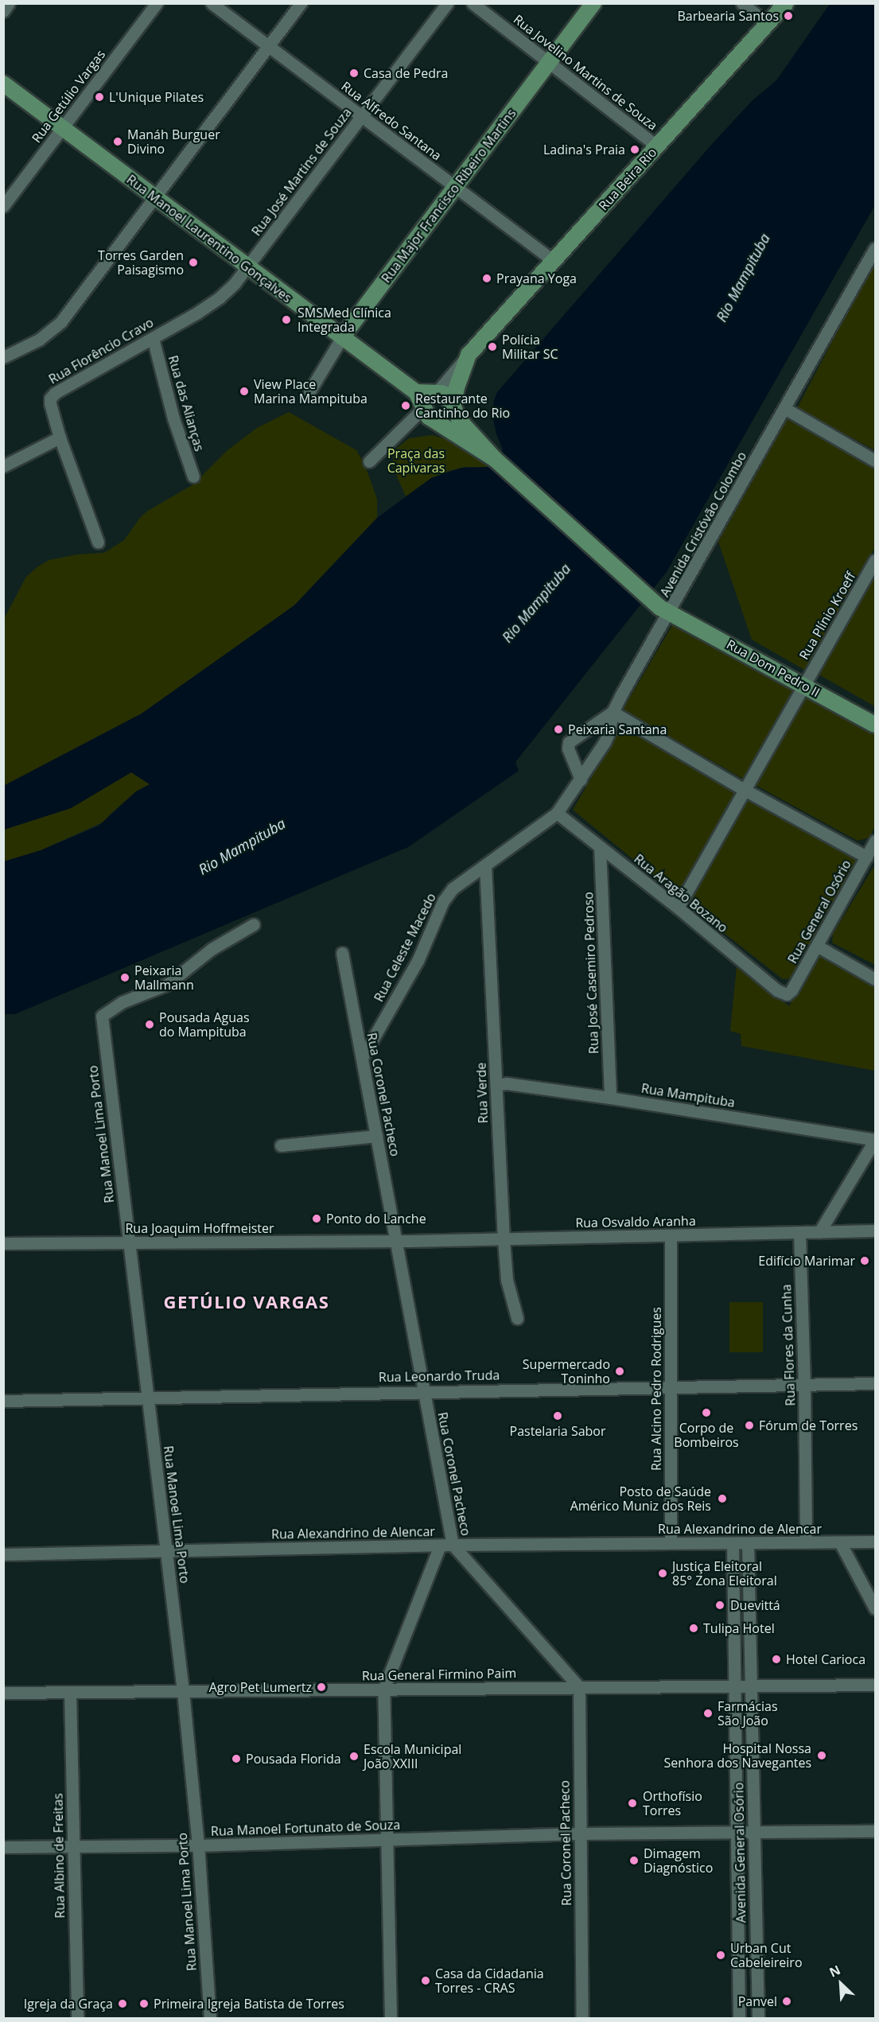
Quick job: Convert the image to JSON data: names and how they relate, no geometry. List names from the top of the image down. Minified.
{"streets":{"main road":["Rua Beira Rio","Rua Major Francisco Ribeiro Martins","Rua Manoel Laurentino Gonçalves","Rua Dom Pedro II"],"street":["Rua Jovelino Martins de Souza","Rua Getúlio Vargas","Rua Alfredo Santana","Rua José Martins de Souza","Rua Florêncio Cravo","Rua das Alianças","Avenida Cristóvão Colombo","Rua Plínio Kroeff","Rua Aragão Bozano","Rua General Osório","Rua Celeste Macedo","Rua José Casemiro Pedroso","Rua Verde","Rua Coronel Pacheco","Rua Mampituba","Rua Manoel Lima Porto","Rua Osvaldo Aranha","Rua Joaquim Hoffmeister","Rua Flores da Cunha","Rua Leonardo Truda","Rua Alcino Pedro Rodrigues","Rua Alexandrino de Alencar","Rua General Firmino Paim","Rua Manoel Fortunato de Souza","Avenida General Osório","Rua Albino de Freitas"]},"crossings":[["Rua Jovelino Martins de Souza","Rua Beira Rio"],["Rua Jovelino Martins de Souza","Rua Major Francisco Ribeiro Martins"],["Rua Getúlio Vargas","Rua Manoel Laurentino Gonçalves"],["Rua Alfredo Santana","Rua José Martins de Souza"],["Rua Alfredo Santana","Rua Beira Rio"],["Rua Alfredo Santana","Rua Major Francisco Ribeiro Martins"],["Rua José Martins de Souza","Rua Manoel Laurentino Gonçalves"],["Rua José Martins de Souza","Rua Florêncio Cravo"],["Rua Beira Rio","Rua Manoel Laurentino Gonçalves"],["Rua Major Francisco Ribeiro Martins","Rua Manoel Laurentino Gonçalves"],["Rua Manoel Laurentino Gonçalves","Rua Florêncio Cravo"],["Rua Manoel Laurentino Gonçalves","Rua Dom Pedro II"],["Rua Florêncio Cravo","Rua das Alianças"],["Avenida Cristóvão Colombo","Rua Dom Pedro II"],["Avenida Cristóvão Colombo","Rua Aragão Bozano"],["Avenida Cristóvão Colombo","Rua Celeste Macedo"],["Rua Plínio Kroeff","Rua Dom Pedro II"],["Rua Plínio Kroeff","Rua Aragão Bozano"],["Rua Aragão Bozano","Rua General Osório"],["Rua Aragão Bozano","Rua Celeste Macedo"],["Rua Aragão Bozano","Rua José Casemiro Pedroso"],["Rua Celeste Macedo","Rua Verde"],["Rua Celeste Macedo","Rua Coronel Pacheco"],["Rua José Casemiro Pedroso","Rua Mampituba"],["Rua Verde","Rua Mampituba"],["Rua Verde","Rua Osvaldo Aranha"],["Rua Coronel Pacheco","Rua Osvaldo Aranha"],["Rua Coronel Pacheco","Rua Joaquim Hoffmeister"],["Rua Coronel Pacheco","Rua Leonardo Truda"],["Rua Coronel Pacheco","Rua Alexandrino de Alencar"],["Rua Coronel Pacheco","Rua General Firmino Paim"],["Rua Coronel Pacheco","Rua Manoel Fortunato de Souza"],["Rua Manoel Lima Porto","Rua Joaquim Hoffmeister"],["Rua Manoel Lima Porto","Rua Leonardo Truda"],["Rua Manoel Lima Porto","Rua Alexandrino de Alencar"],["Rua Manoel Lima Porto","Rua General Firmino Paim"],["Rua Manoel Lima Porto","Rua Manoel Fortunato de Souza"],["Rua Osvaldo Aranha","Rua Joaquim Hoffmeister"],["Rua Osvaldo Aranha","Rua Flores da Cunha"],["Rua Osvaldo Aranha","Rua Alcino Pedro Rodrigues"],["Rua Flores da Cunha","Rua Leonardo Truda"],["Rua Flores da Cunha","Rua Alexandrino de Alencar"],["Rua Leonardo Truda","Rua Alcino Pedro Rodrigues"],["Rua Alcino Pedro Rodrigues","Rua Alexandrino de Alencar"],["Rua Alexandrino de Alencar","Avenida General Osório"],["Rua General Firmino Paim","Avenida General Osório"],["Rua General Firmino Paim","Rua Albino de Freitas"],["Rua Manoel Fortunato de Souza","Avenida General Osório"],["Rua Manoel Fortunato de Souza","Rua Albino de Freitas"]],"districts":["GETÚLIO VARGAS"],"water":["Rio Mampituba"],"parks":["Praça das Capivaras"],"places":["Barbearia Santos","Casa de Pedra","L'Unique Pilates","Manáh Burguer Divino","Ladina's Praia","Torres Garden Paisagismo","Prayana Yoga","SMSMed Clínica Integrada","Polícia Militar SC","View Place Marina Mampituba","Restaurante Cantinho do Rio","Peixaria Santana","Peixaria Mallmann","Pousada Aguas do Mampituba","Ponto do Lanche","Edifício Marimar","Supermercado Toninho","Corpo de Bombeiros","Pastelaria Sabor","Fórum de Torres","Posto de Saúde Américo Muniz dos Reis","Justiça Eleitoral 85° Zona Eleitoral","Duevittá","Tulipa Hotel","Hotel Carioca","Agro Pet Lumertz","Farmácias São João","Hospital Nossa Senhora dos Navegantes","Escola Municipal João XXIII","Pousada Florida","Orthofísio Torres","Dimagem Diagnóstico","Urban Cut Cabeleireiro","Casa da Cidadania Torres - CRAS","Panvel","Igreja da Graça","Primeira Igreja Batista de Torres"],"north":"top left"}
